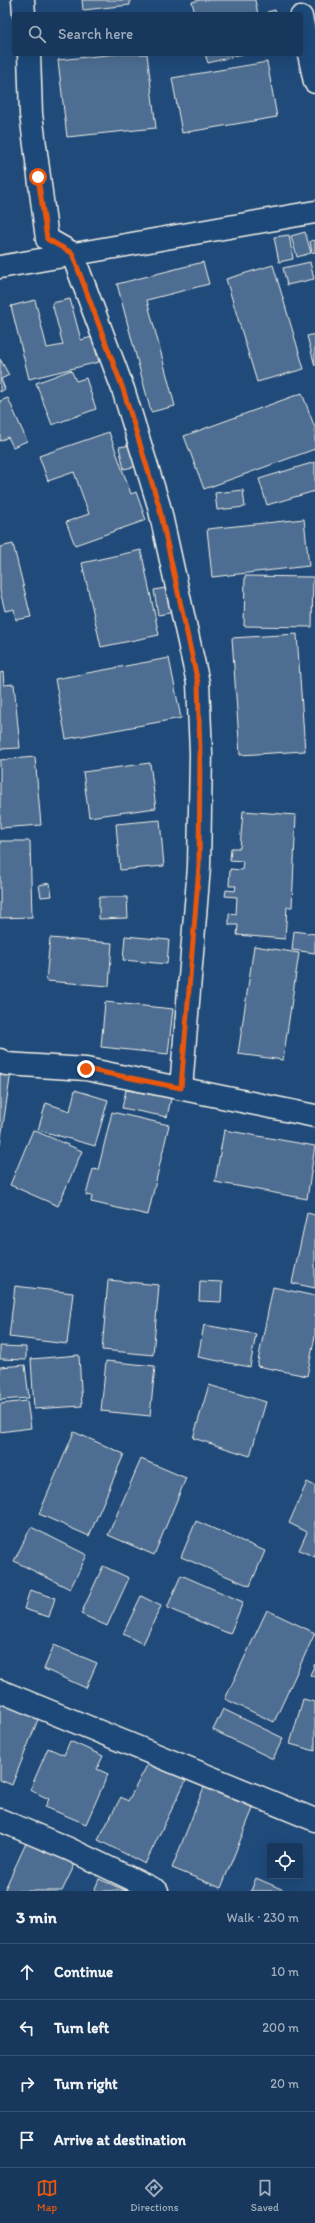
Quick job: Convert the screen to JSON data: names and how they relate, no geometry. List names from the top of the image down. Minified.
{"page":{"search":"Search here","heading":["3 min","Walk · 230 m"],"list":[["Continue","10 m"],["Turn left","200 m"],["Turn right","20 m"],"Arrive at destination"],"nav":["Map","Directions","Saved"]}}
